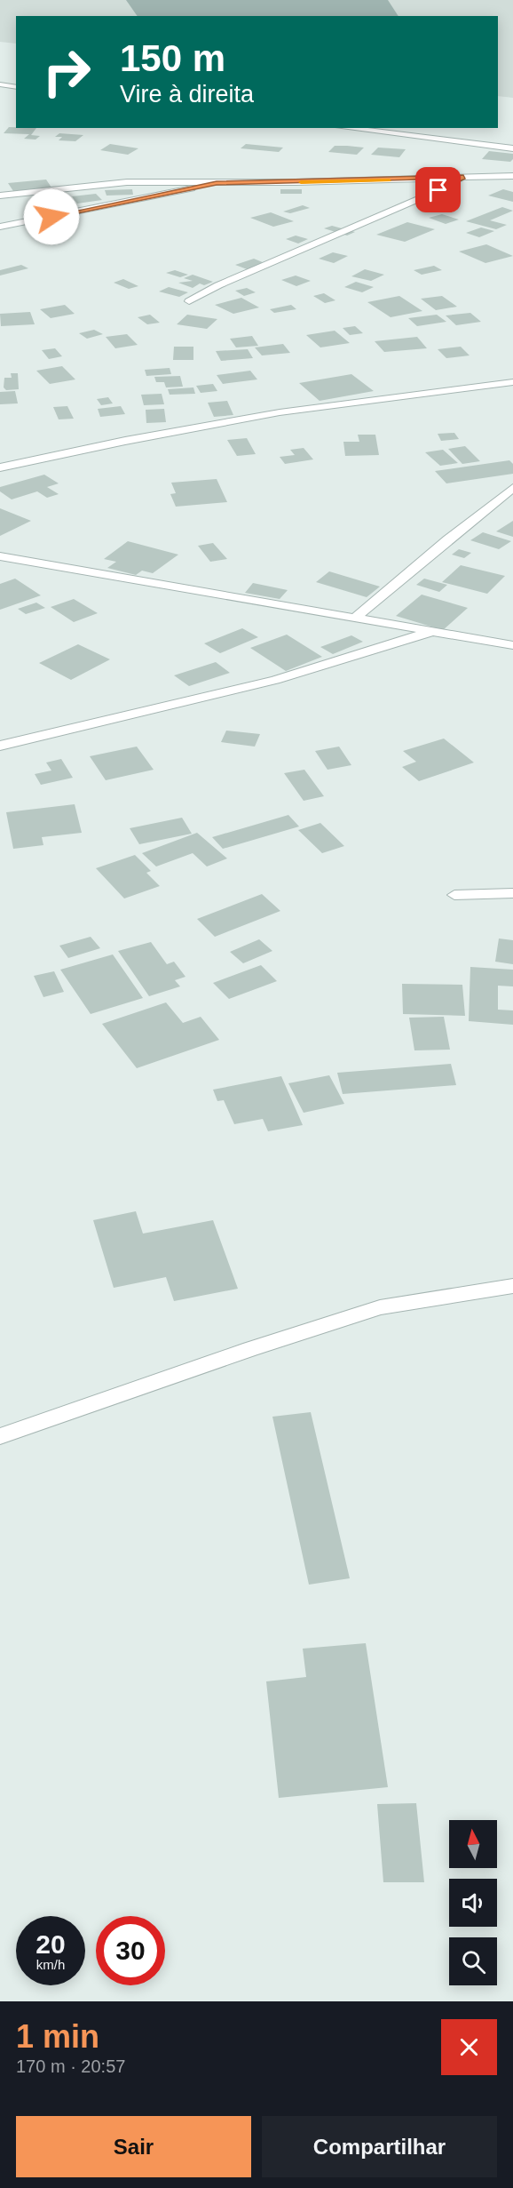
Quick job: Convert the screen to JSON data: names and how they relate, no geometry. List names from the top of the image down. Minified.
{"north":"top","page":{"turn":["150 m","Vire à direita"],"speed":"20 km/h","limit":"30","heading":["1 min","170 m · 20:57"],"buttons":["Sair","Compartilhar"]}}
